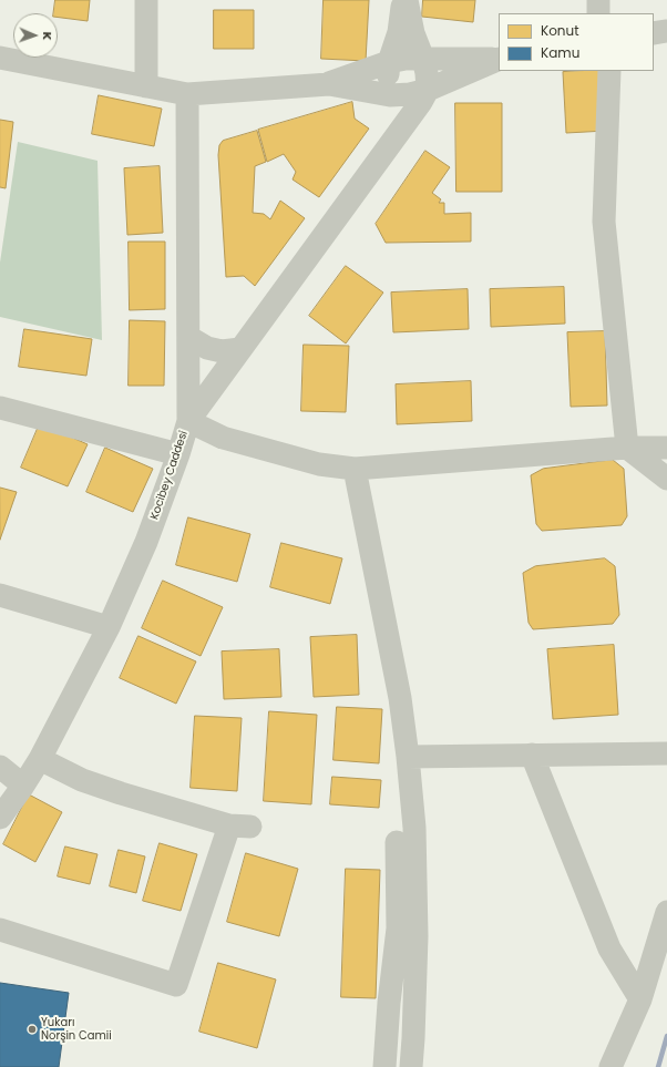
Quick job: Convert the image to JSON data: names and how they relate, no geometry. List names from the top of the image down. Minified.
{"streets":{"street":["Kocibey Caddesi"]},"places":["Yukarı Norşin Camii"],"legend":["Konut","Kamu"],"north":"right"}
